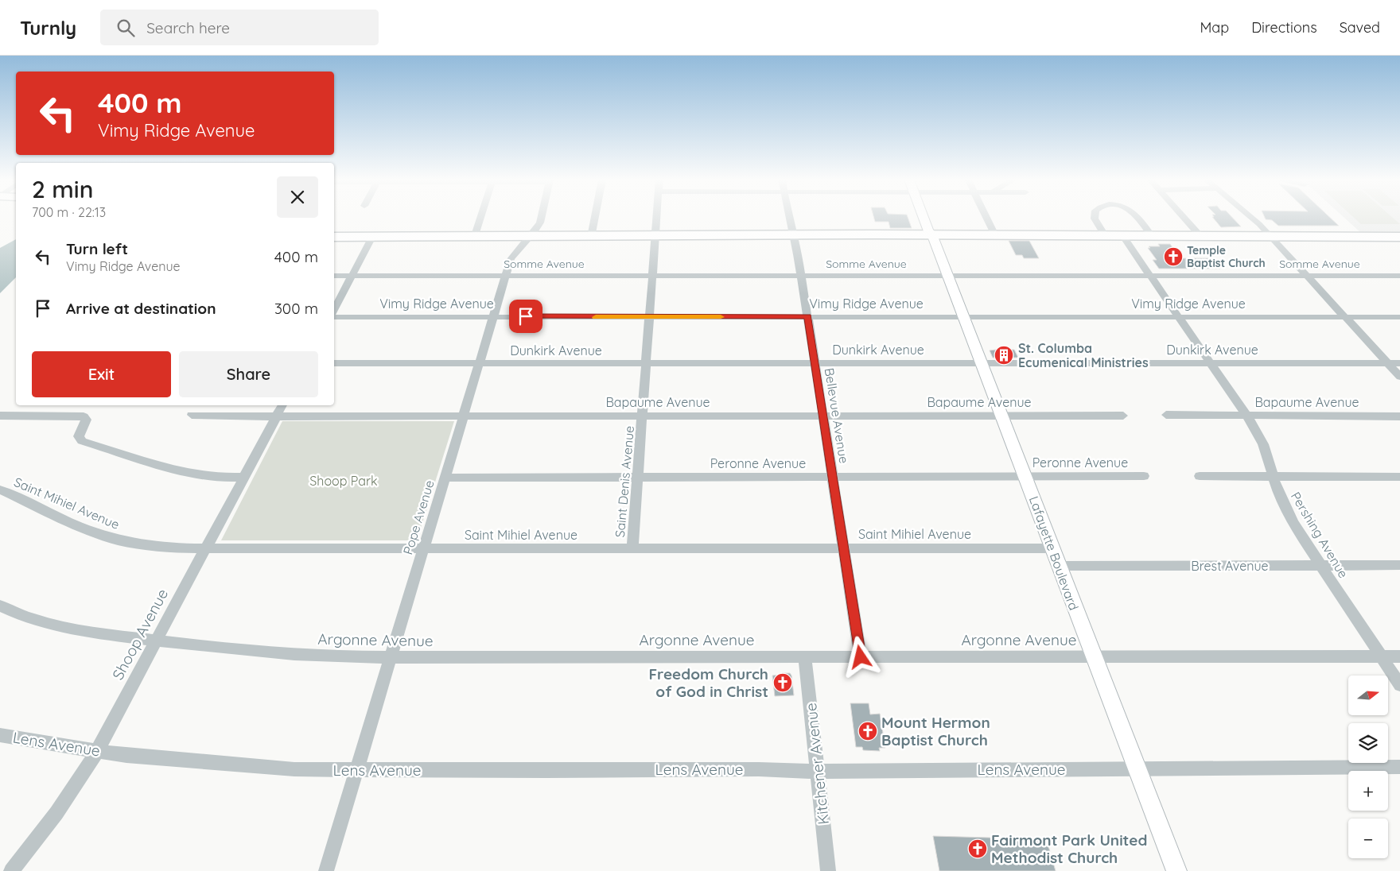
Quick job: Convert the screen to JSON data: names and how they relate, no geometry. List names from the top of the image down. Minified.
{"streets":{"main road":["Lafayette Boulevard"],"street":["Somme Avenue","Vimy Ridge Avenue","Dunkirk Avenue","Bapaume Avenue","Bellevue Avenue","Peronne Avenue","Saint Denis Avenue","Saint Mihiel Avenue","Pope Avenue","Pershing Avenue","Brest Avenue","Shoop Avenue","Argonne Avenue","Lens Avenue","Kitchener Avenue"]},"crossings":[["Somme Avenue","Bellevue Avenue"],["Somme Avenue","Saint Denis Avenue"],["Somme Avenue","Pope Avenue"],["Somme Avenue","Pershing Avenue"],["Somme Avenue","Lafayette Boulevard"],["Vimy Ridge Avenue","Bellevue Avenue"],["Vimy Ridge Avenue","Saint Denis Avenue"],["Vimy Ridge Avenue","Pope Avenue"],["Vimy Ridge Avenue","Pershing Avenue"],["Vimy Ridge Avenue","Lafayette Boulevard"],["Dunkirk Avenue","Bellevue Avenue"],["Dunkirk Avenue","Saint Denis Avenue"],["Dunkirk Avenue","Pope Avenue"],["Dunkirk Avenue","Pershing Avenue"],["Dunkirk Avenue","Lafayette Boulevard"],["Bapaume Avenue","Bellevue Avenue"],["Bapaume Avenue","Saint Denis Avenue"],["Bapaume Avenue","Pope Avenue"],["Bapaume Avenue","Pershing Avenue"],["Bapaume Avenue","Lafayette Boulevard"],["Bapaume Avenue","Shoop Avenue"],["Bellevue Avenue","Peronne Avenue"],["Bellevue Avenue","Saint Mihiel Avenue"],["Bellevue Avenue","Argonne Avenue"],["Peronne Avenue","Saint Denis Avenue"],["Peronne Avenue","Pope Avenue"],["Peronne Avenue","Lafayette Boulevard"],["Saint Denis Avenue","Saint Mihiel Avenue"],["Saint Mihiel Avenue","Pope Avenue"],["Saint Mihiel Avenue","Lafayette Boulevard"],["Saint Mihiel Avenue","Shoop Avenue"],["Pope Avenue","Argonne Avenue"],["Pope Avenue","Lens Avenue"],["Pershing Avenue","Brest Avenue"],["Pershing Avenue","Argonne Avenue"],["Lafayette Boulevard","Brest Avenue"],["Lafayette Boulevard","Argonne Avenue"],["Lafayette Boulevard","Lens Avenue"],["Shoop Avenue","Argonne Avenue"],["Shoop Avenue","Lens Avenue"],["Argonne Avenue","Kitchener Avenue"],["Lens Avenue","Kitchener Avenue"]],"parks":["Shoop Park"],"places":{"church":["Temple Baptist Church","Freedom Church of God in Christ","Mount Hermon Baptist Church","Fairmont Park United Methodist Church"],"building":["St. Columba Ecumenical Ministries"]},"north":"right","page":{"header":"Turnly","search":"Search here","nav":["Map","Directions","Saved"],"turn":["400 m","Vimy Ridge Avenue"],"heading":["2 min","700 m · 22:13"],"list":[{"name":"Turn left","note":"Vimy Ridge Avenue","value":"400 m"},{"name":"Arrive at destination","value":"300 m"}],"buttons":["Exit","Share"],"map_buttons":["+","−"]}}
